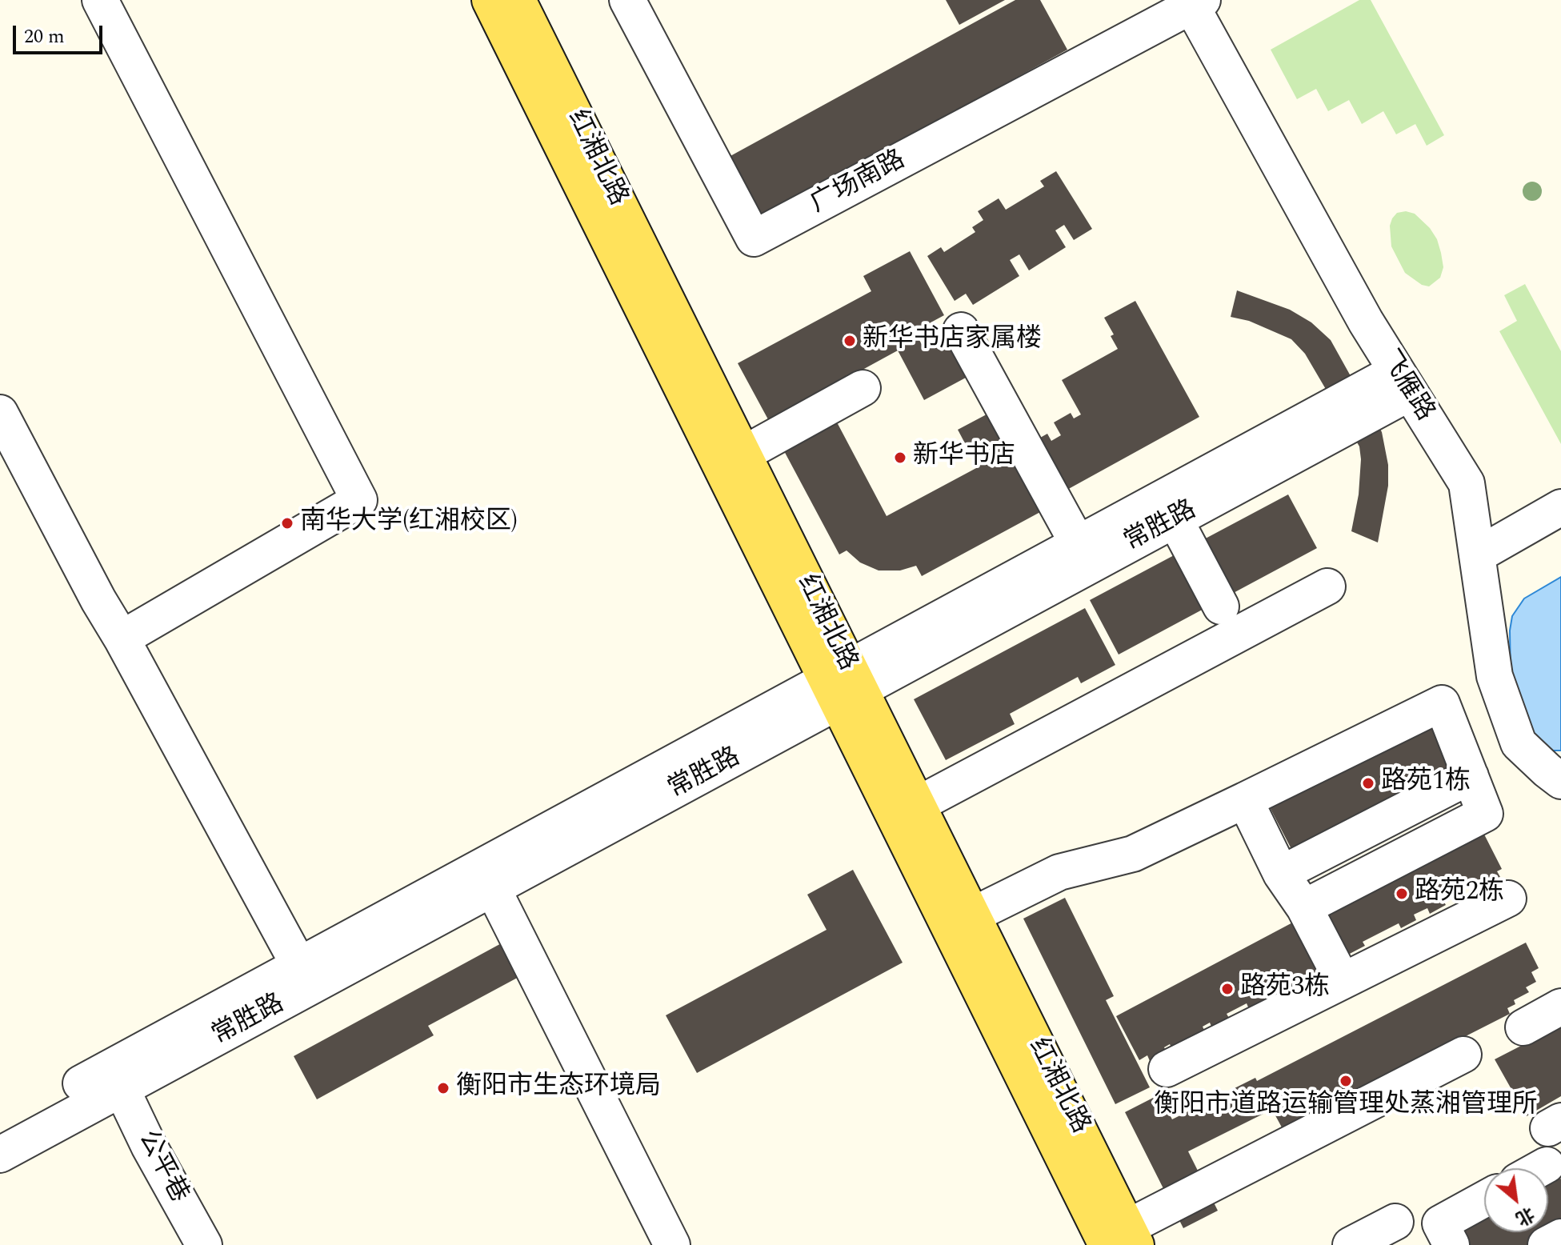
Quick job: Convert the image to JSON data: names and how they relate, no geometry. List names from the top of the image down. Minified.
{"streets":{"main road":["红湘北路"],"street":["广场南路","飞雁路","常胜路","公平巷"]},"crossings":[["红湘北路","常胜路"],["广场南路","飞雁路"],["飞雁路","常胜路"],["常胜路","公平巷"]],"places":["新华书店家属楼","新华书店","南华大学(红湘校区)","路苑1栋","路苑2栋","路苑3栋","衡阳市道路运输管理处蒸湘管理所","衡阳市生态环境局"],"scale_bar":"20 m","north":"bottom right"}
